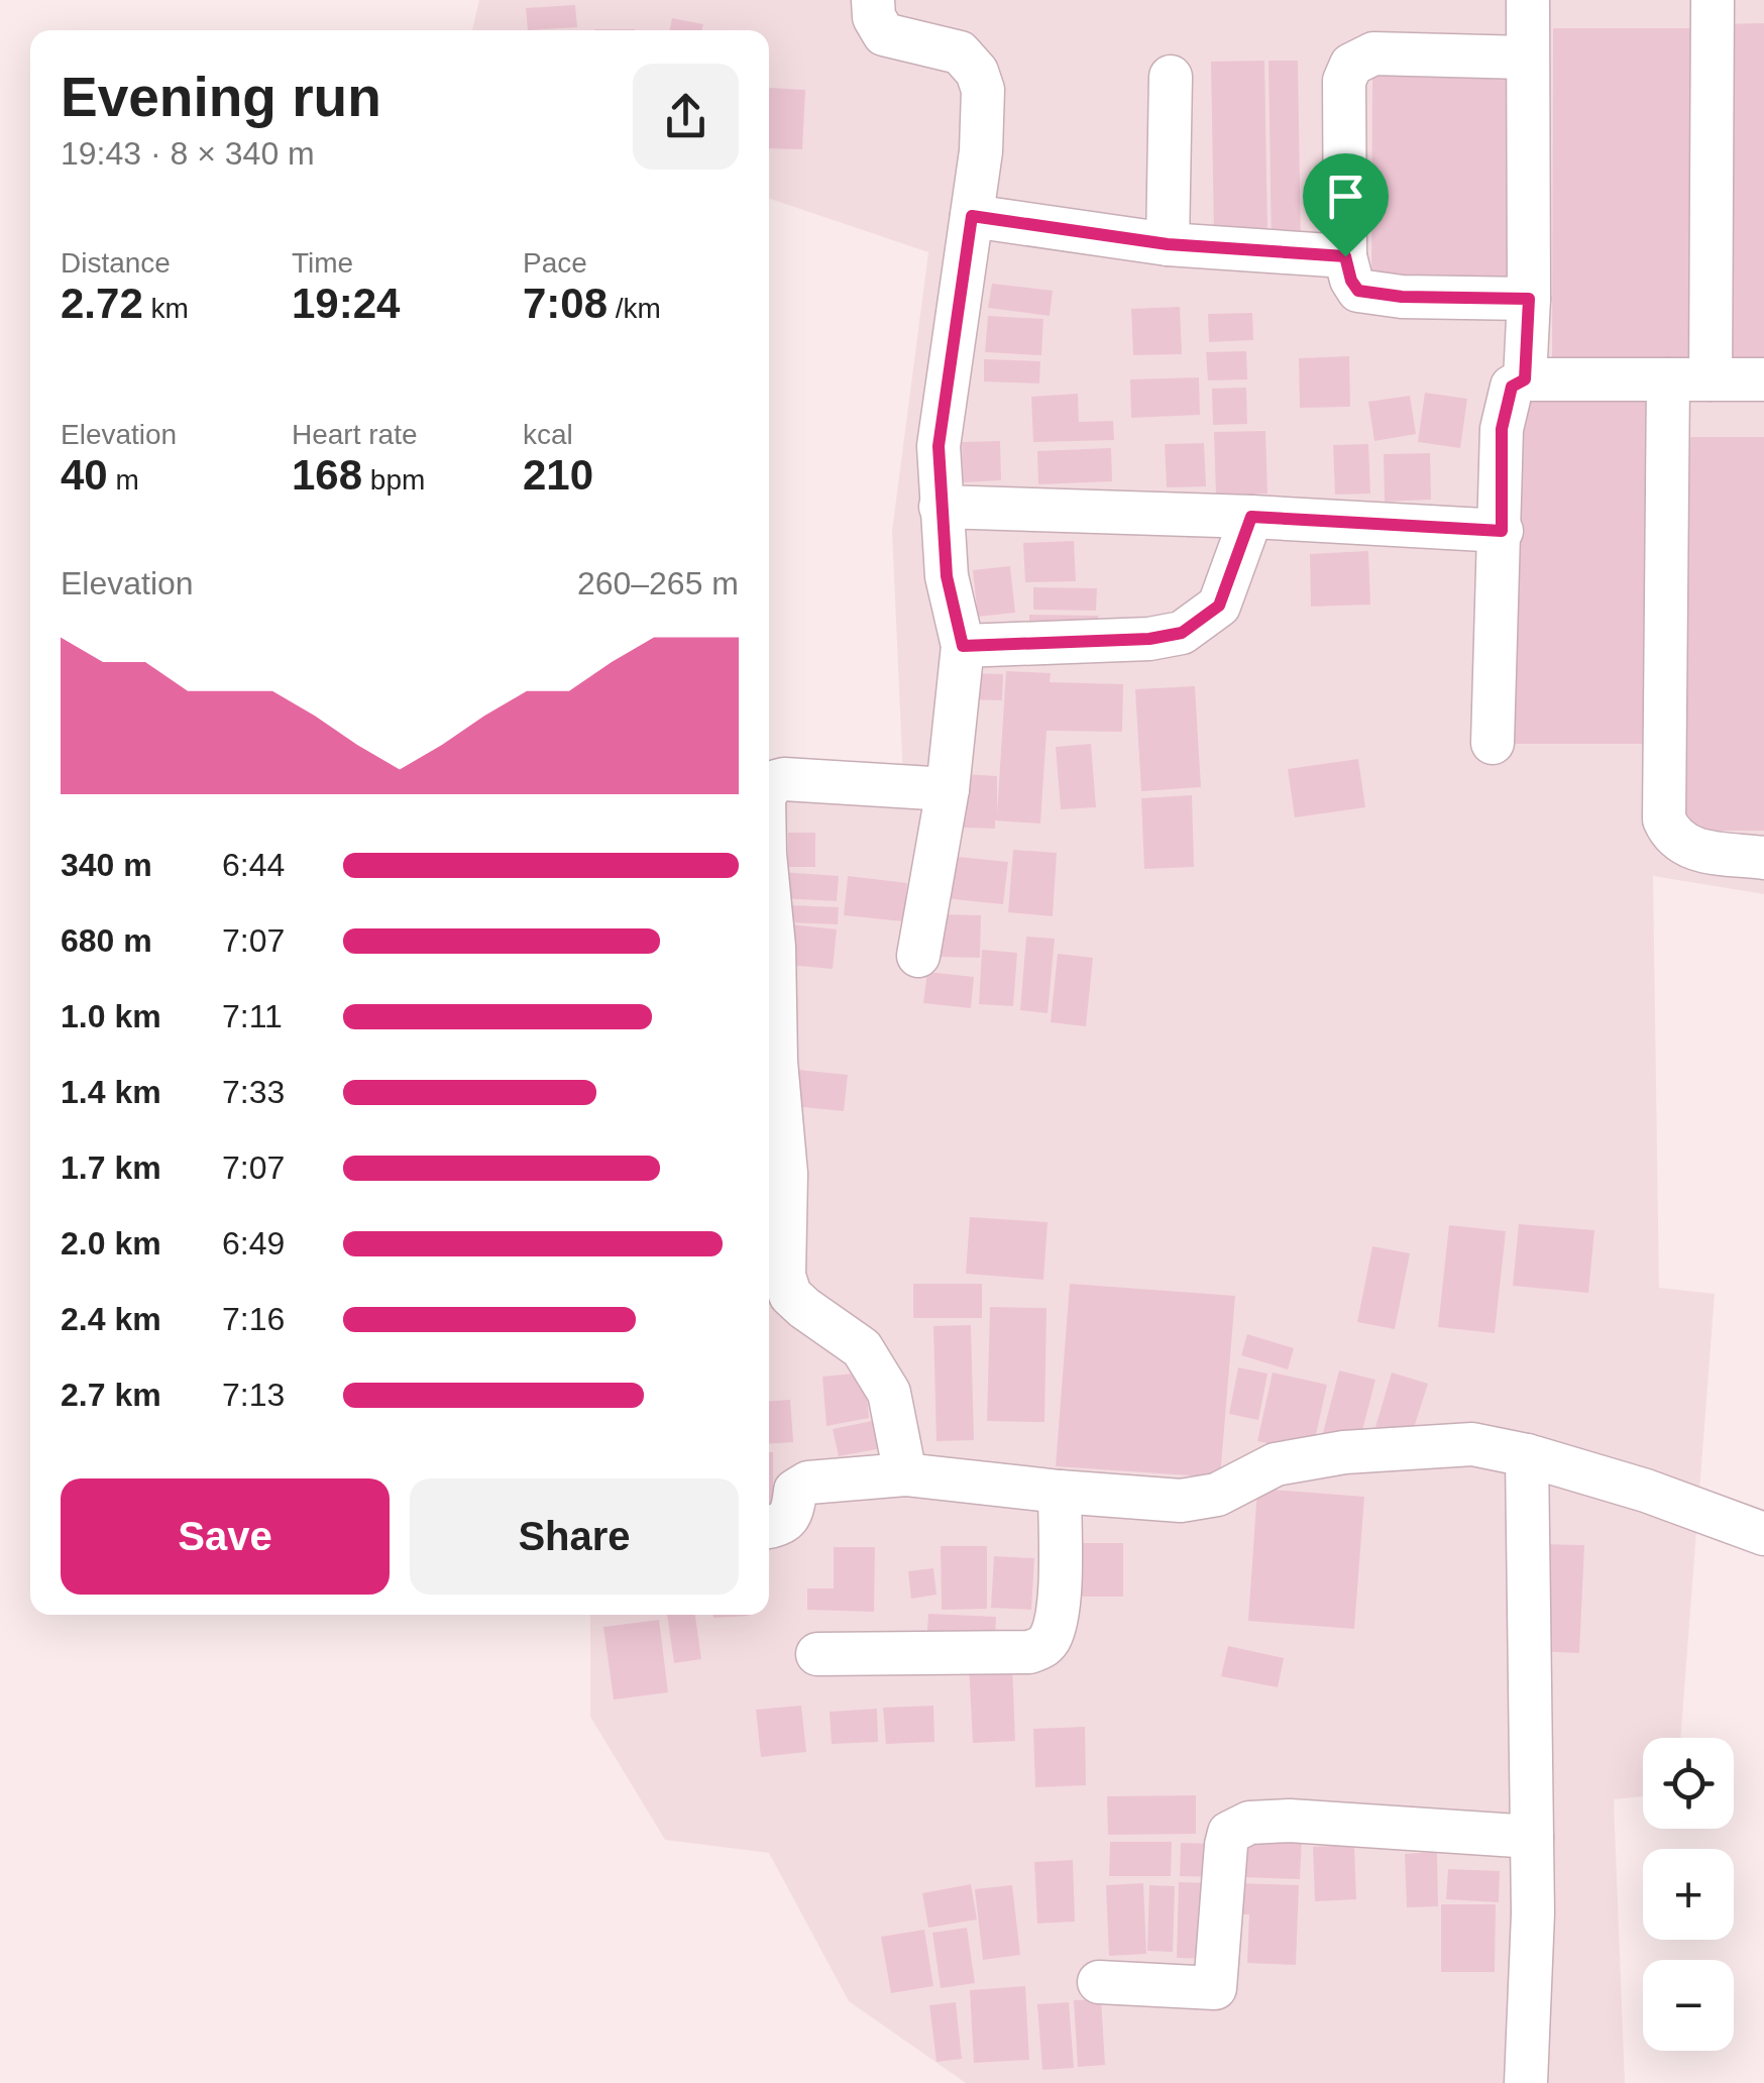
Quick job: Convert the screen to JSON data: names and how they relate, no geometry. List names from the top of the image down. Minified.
{"page":{"heading":["Evening run","19:43 · 8 × 340 m"],"stats":[["Distance","2.72 km"],["Time","19:24"],["Pace","7:08 /km"],["Elevation","40 m"],["Heart rate","168 bpm"],["kcal","210"]],"chart":["Elevation","260–265 m"],"list":[{"name":"340 m","note":"6:44"},{"name":"680 m","note":"7:07"},{"name":"1.0 km","note":"7:11"},{"name":"1.4 km","note":"7:33"},{"name":"1.7 km","note":"7:07"},{"name":"2.0 km","note":"6:49"},{"name":"2.4 km","note":"7:16"},{"name":"2.7 km","note":"7:13"}],"buttons":["Save","Share"],"map_buttons":["+","−"]}}
